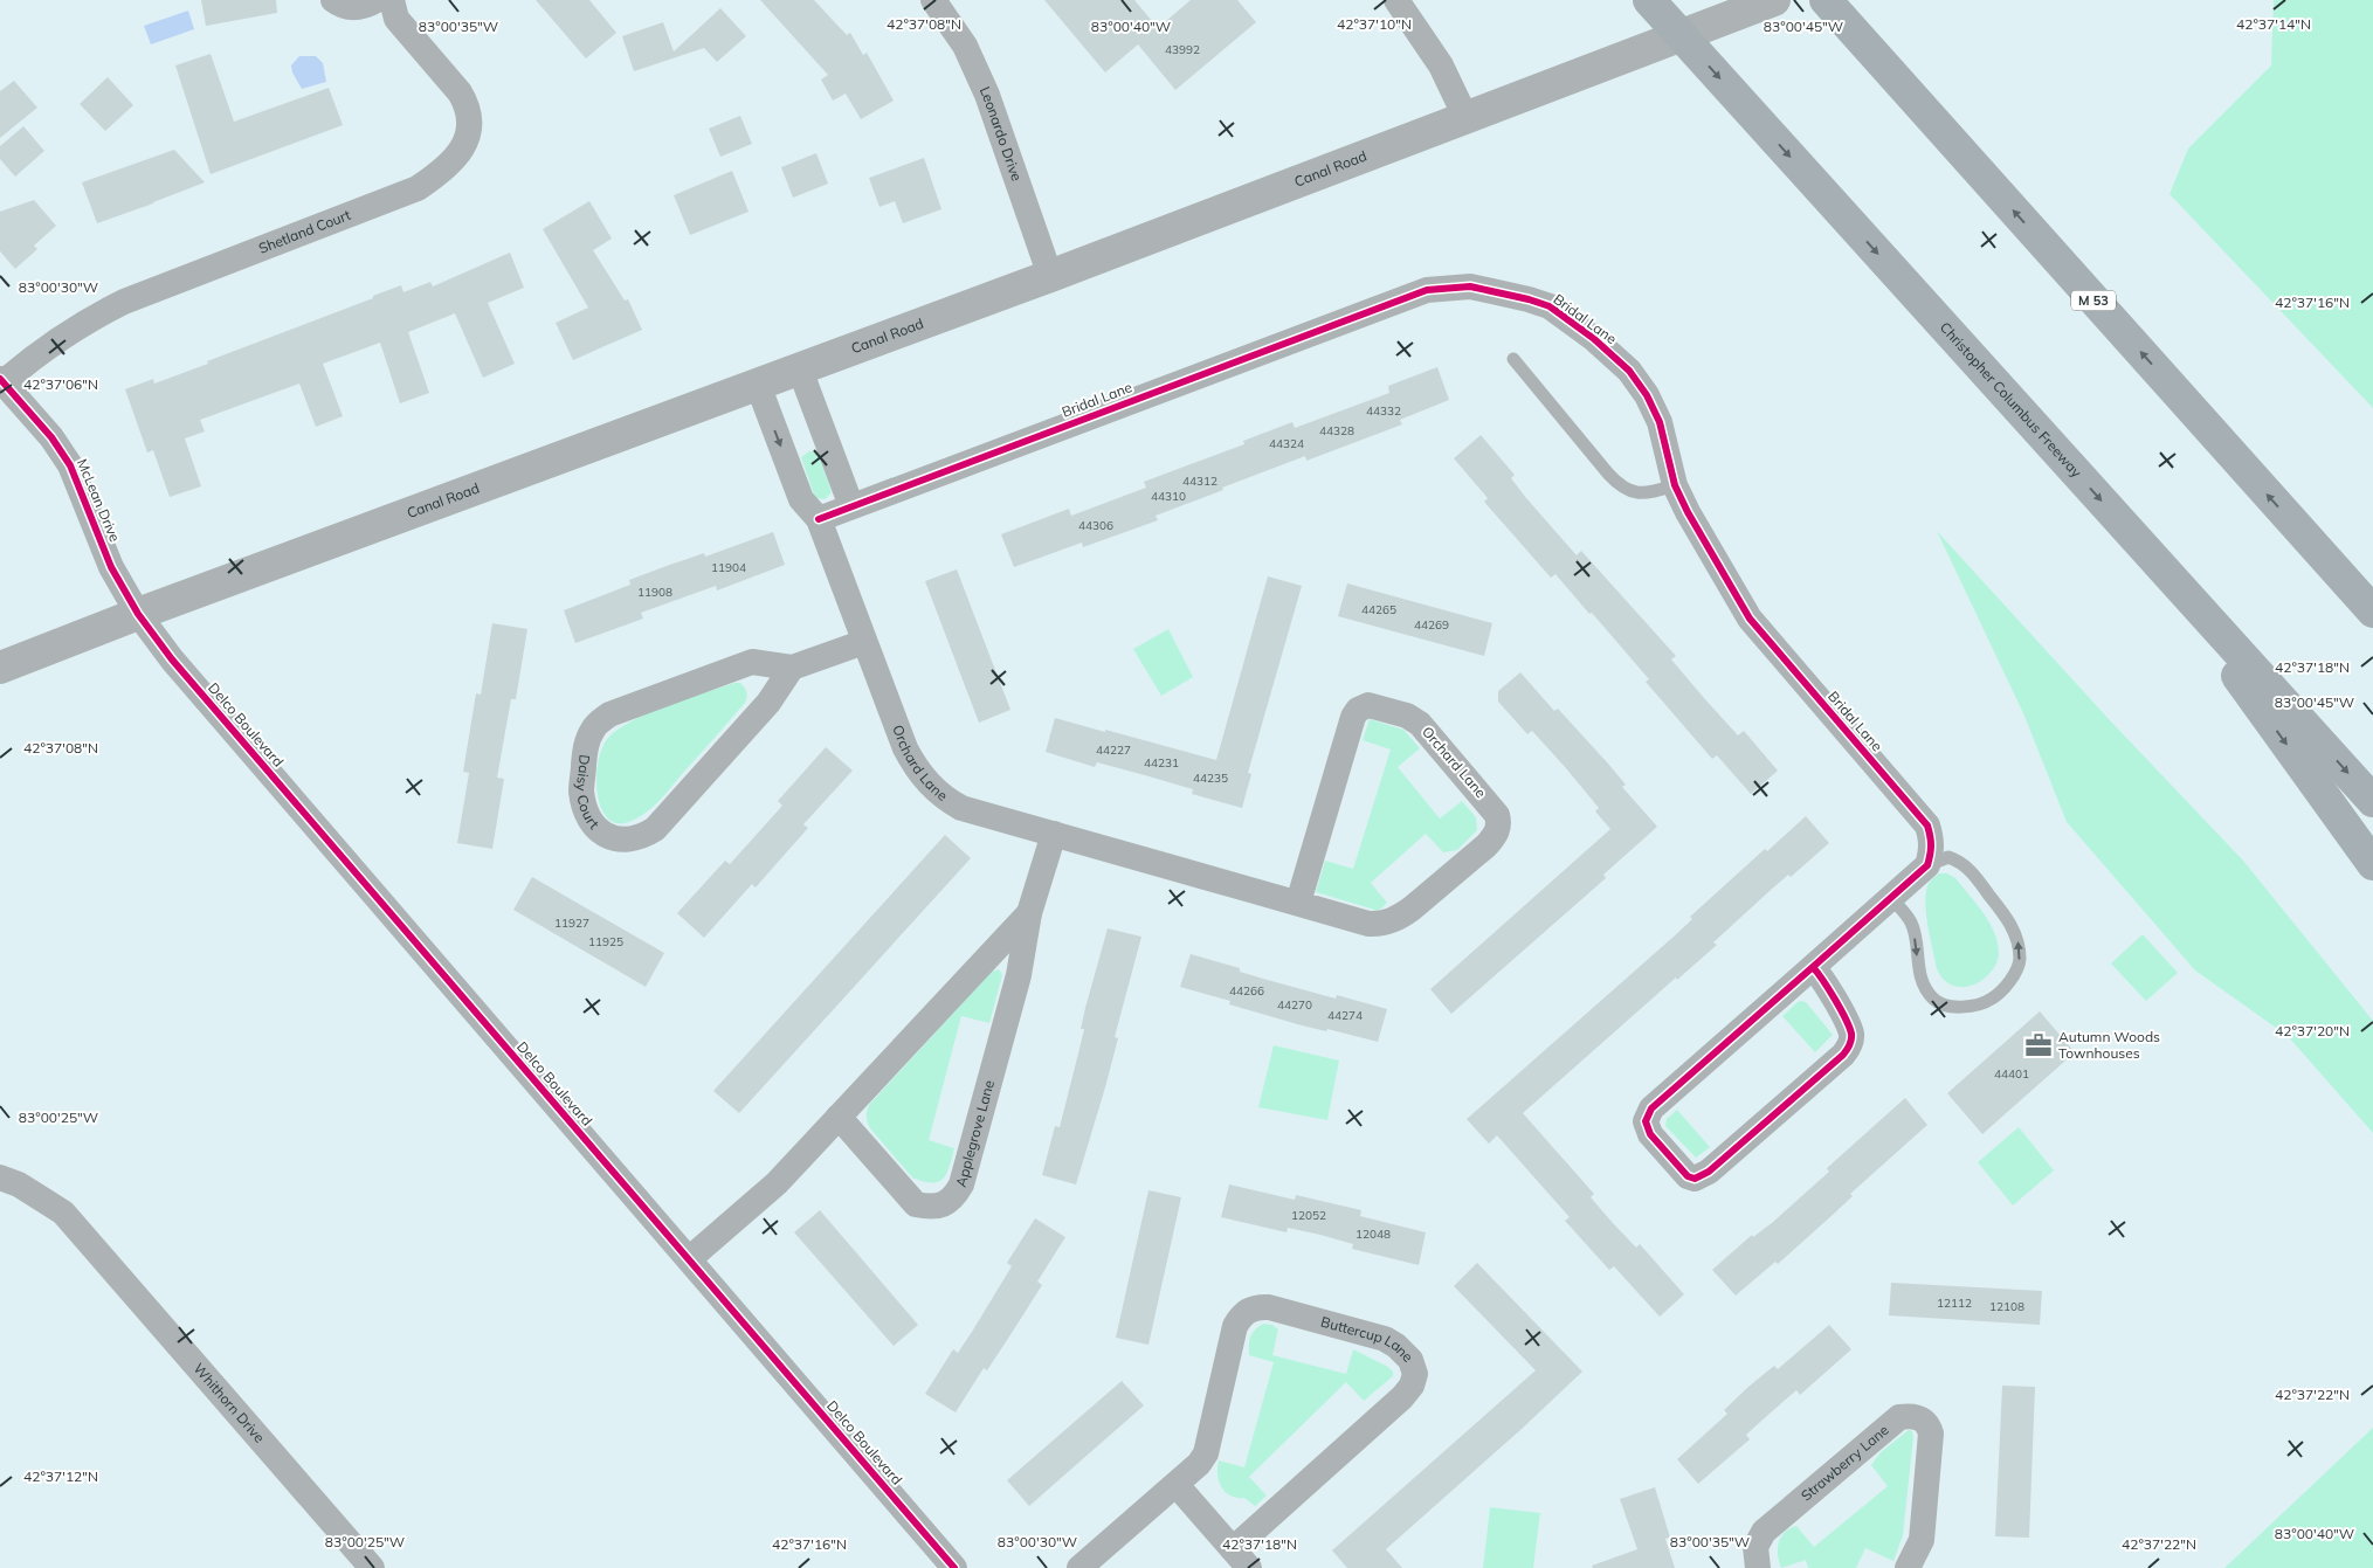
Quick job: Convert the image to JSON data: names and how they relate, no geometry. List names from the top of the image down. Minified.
{"streets":{"highway":["M 53","Christopher Columbus Freeway"],"street":["Leonardo Drive","Canal Road","Shetland Court","Bridal Lane","McLean Drive","Delco Boulevard","Orchard Lane","Daisy Court","Applegrove Lane","Buttercup Lane","Whithorn Drive","Strawberry Lane"]},"crossings":[["Leonardo Drive","Canal Road"],["Canal Road","McLean Drive"],["Canal Road","Delco Boulevard"],["Canal Road","Orchard Lane"],["Shetland Court","McLean Drive"],["Bridal Lane","Orchard Lane"],["McLean Drive","Delco Boulevard"],["Delco Boulevard","Applegrove Lane"],["Orchard Lane","Applegrove Lane"]],"places":{"office":["Autumn Woods Townhouses"]},"house_numbers":["43992","44332","44328","44324","44312","44310","44306","11904","11908","44265","44269","44227","44231","44235","11927","11925","44266","44270","44274","44401","12052","12048","12112","12108"],"coordinates":["42°37'14\"N","42°37'08\"N","42°37'10\"N","83°00'35\"W","83°00'40\"W","83°00'45\"W","83°00'30\"W","42°37'16\"N","42°37'06\"N","42°37'18\"N","42°37'20\"N","83°00'25\"W","42°37'22\"N","42°37'12\"N"]}
